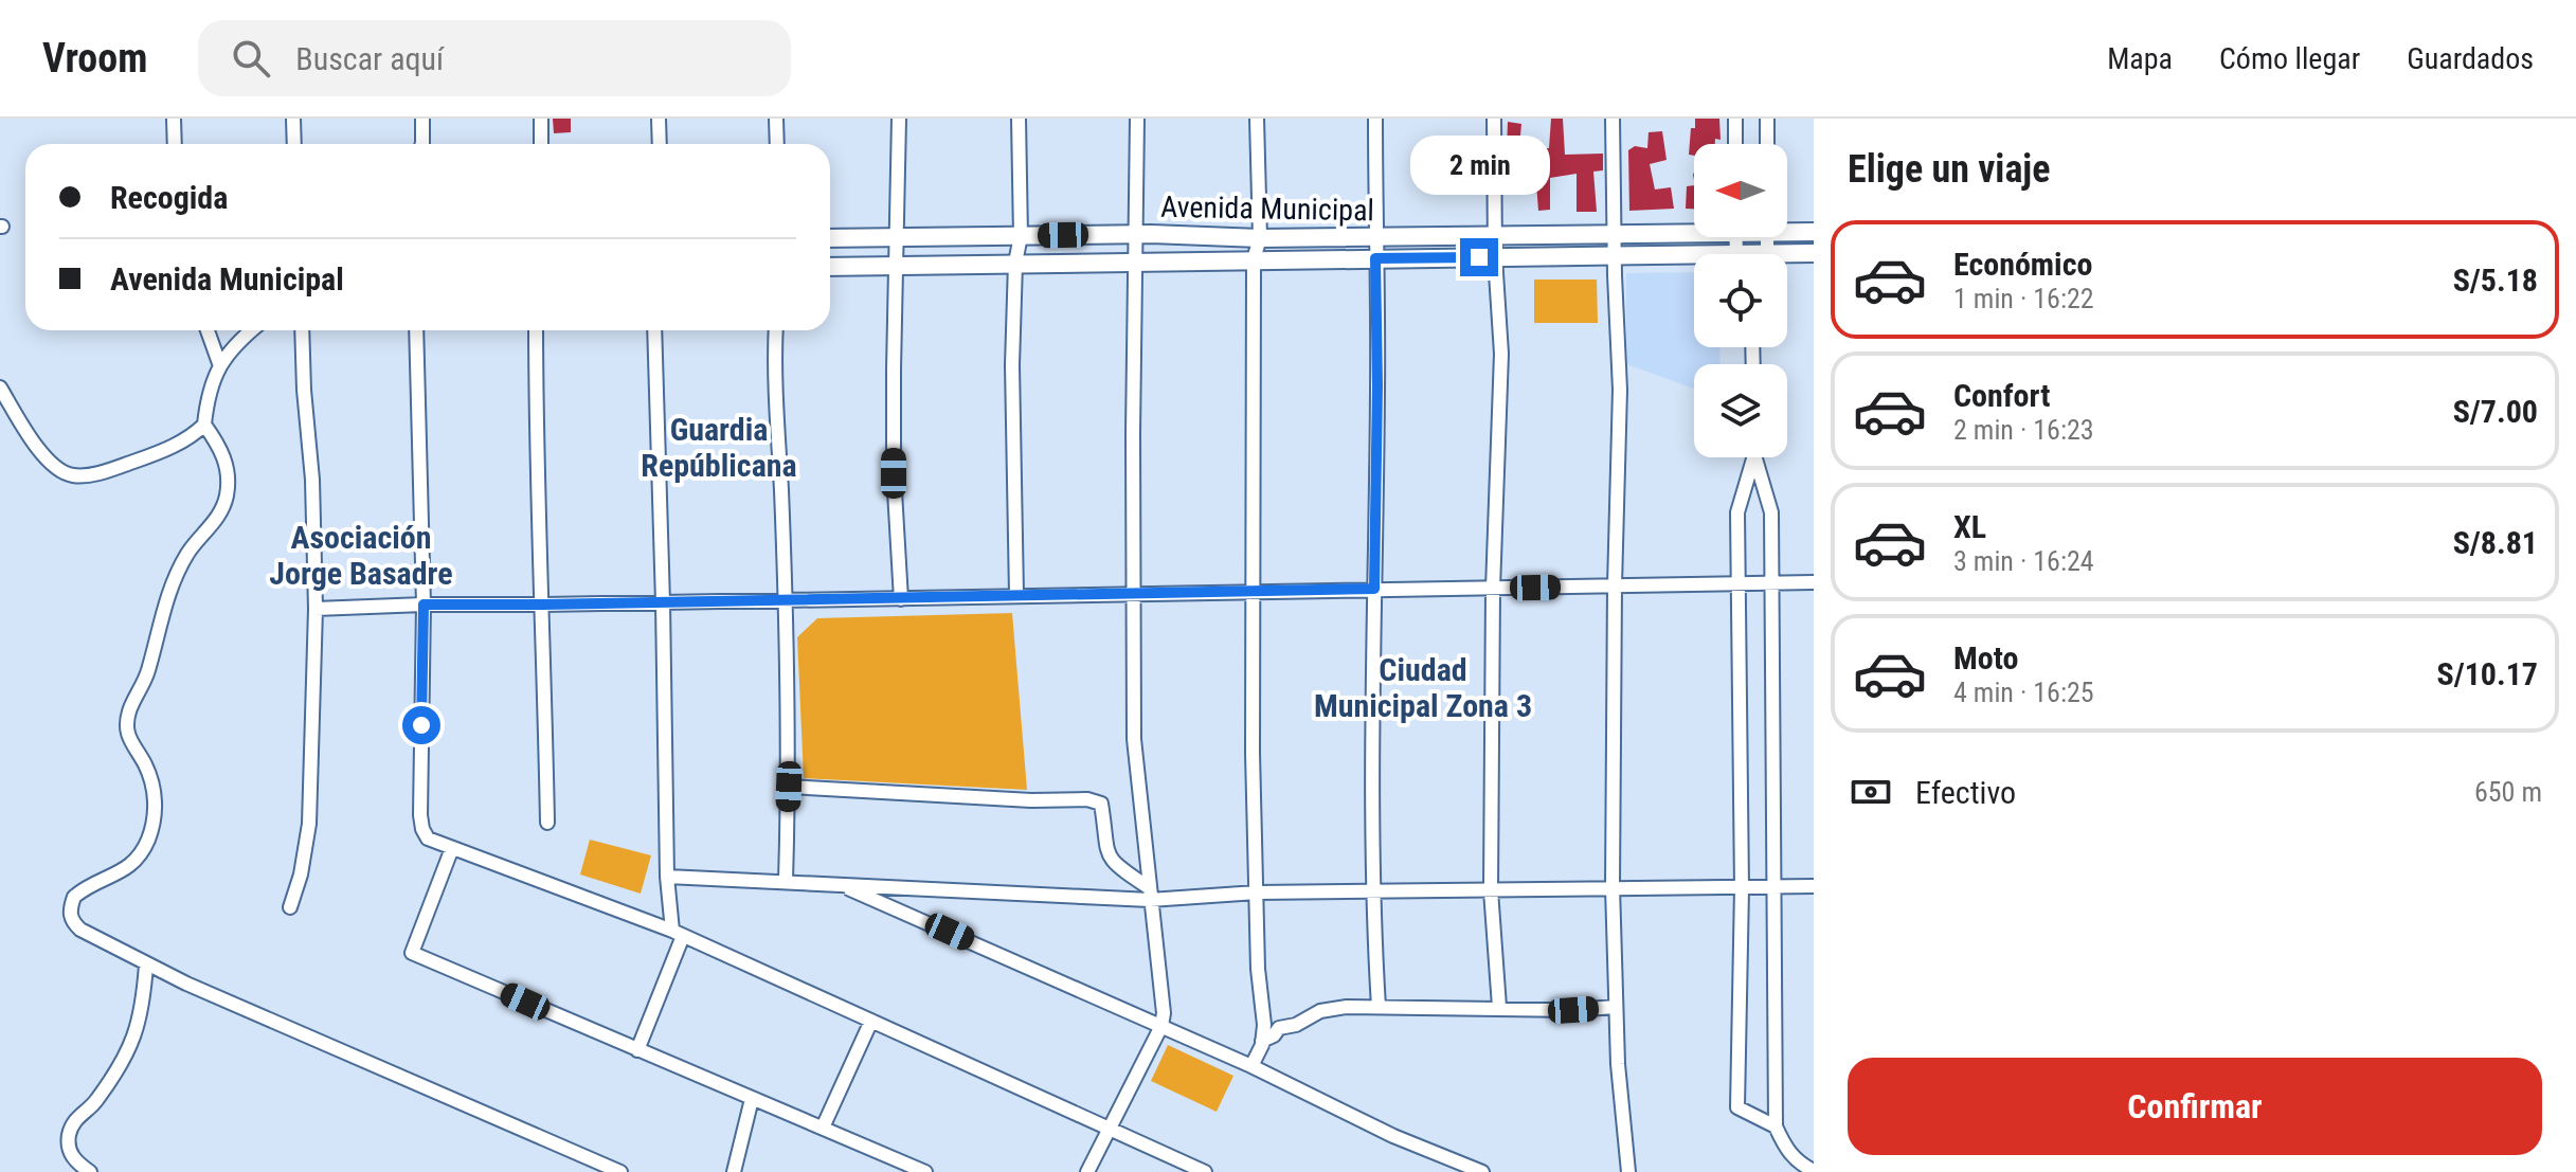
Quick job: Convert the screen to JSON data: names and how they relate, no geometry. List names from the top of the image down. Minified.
{"streets":{"street":["Avenida Municipal"]},"districts":["Guardia Repúblicana","Asociación Jorge Basadre","Ciudad Municipal Zona 3"],"north":"left","page":{"header":"Vroom","search":"Buscar aquí","nav":["Mapa","Cómo llegar","Guardados"],"heading":"Elige un viaje","bubble":"2 min","banner":["Recogida","Avenida Municipal"],"list":[{"name":"Económico","note":"1 min · 16:22","value":"S/5.18"},{"name":"Confort","note":"2 min · 16:23","value":"S/7.00"},{"name":"XL","note":"3 min · 16:24","value":"S/8.81"},{"name":"Moto","note":"4 min · 16:25","value":"S/10.17"}],"pay":["Efectivo","650 m"],"buttons":"Confirmar"}}
